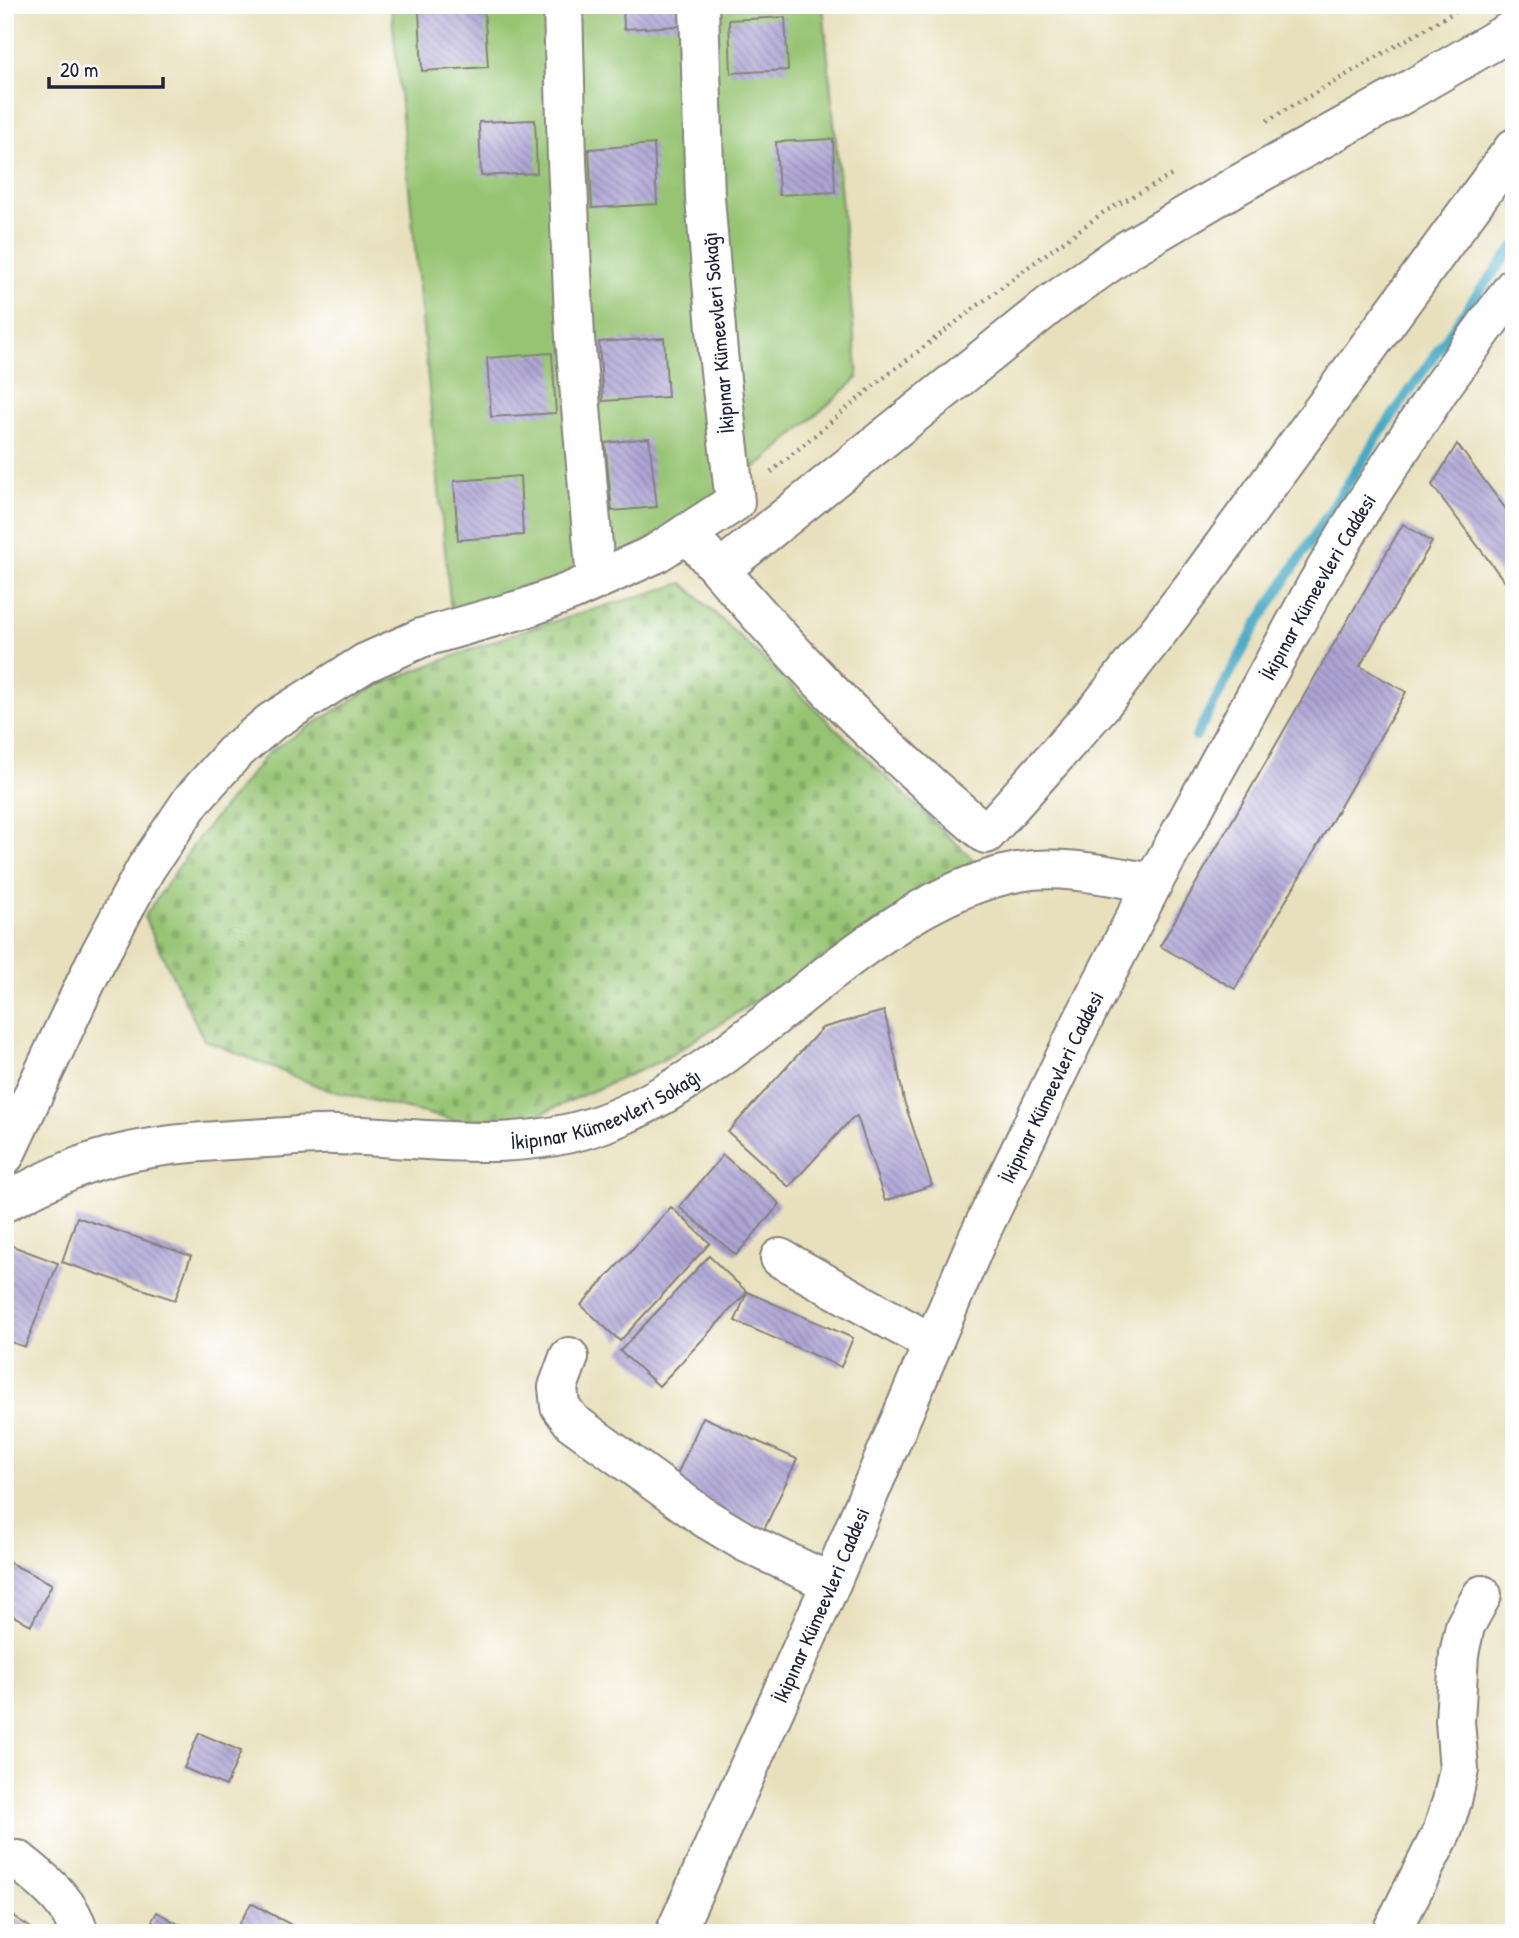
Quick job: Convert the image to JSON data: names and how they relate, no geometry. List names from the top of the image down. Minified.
{"streets":{"street":["İkipınar Kümeevleri Sokağı","İkipınar Kümeevleri Caddesi"]},"crossings":[["İkipınar Kümeevleri Sokağı","İkipınar Kümeevleri Caddesi"]],"scale_bar":"20 m"}
